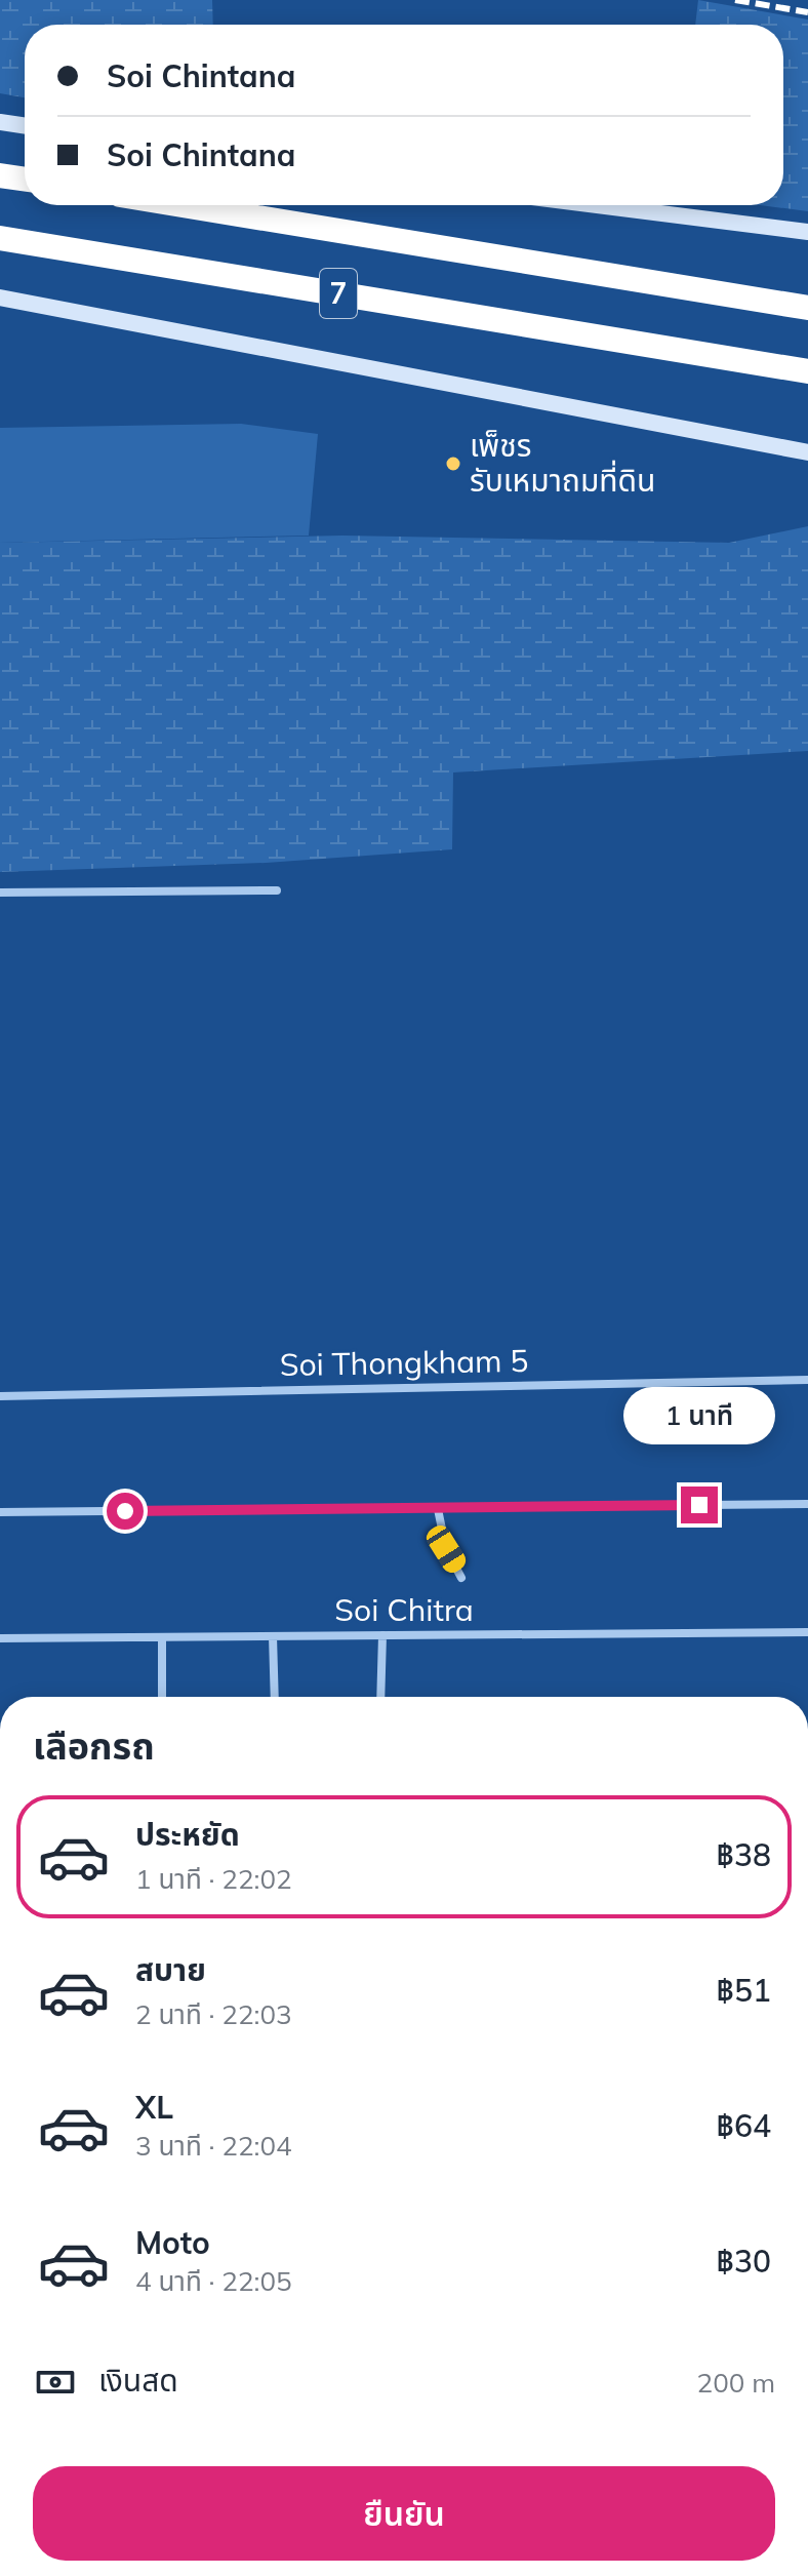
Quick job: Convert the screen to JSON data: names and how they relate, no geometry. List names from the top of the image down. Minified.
{"streets":{"highway":["7"],"street":["Soi Thongkham 5","Soi Chitra"]},"places":["เพ็ชร รับเหมาถมที่ดิน"],"page":{"banner":["Soi Chintana","Soi Chintana"],"bubble":"1 นาที","heading":"เลือกรถ","list":[{"name":"ประหยัด","note":"1 นาที · 22:02","value":"฿38"},{"name":"สบาย","note":"2 นาที · 22:03","value":"฿51"},{"name":"XL","note":"3 นาที · 22:04","value":"฿64"},{"name":"Moto","note":"4 นาที · 22:05","value":"฿30"}],"pay":["เงินสด","200 m"],"buttons":"ยืนยัน"}}
